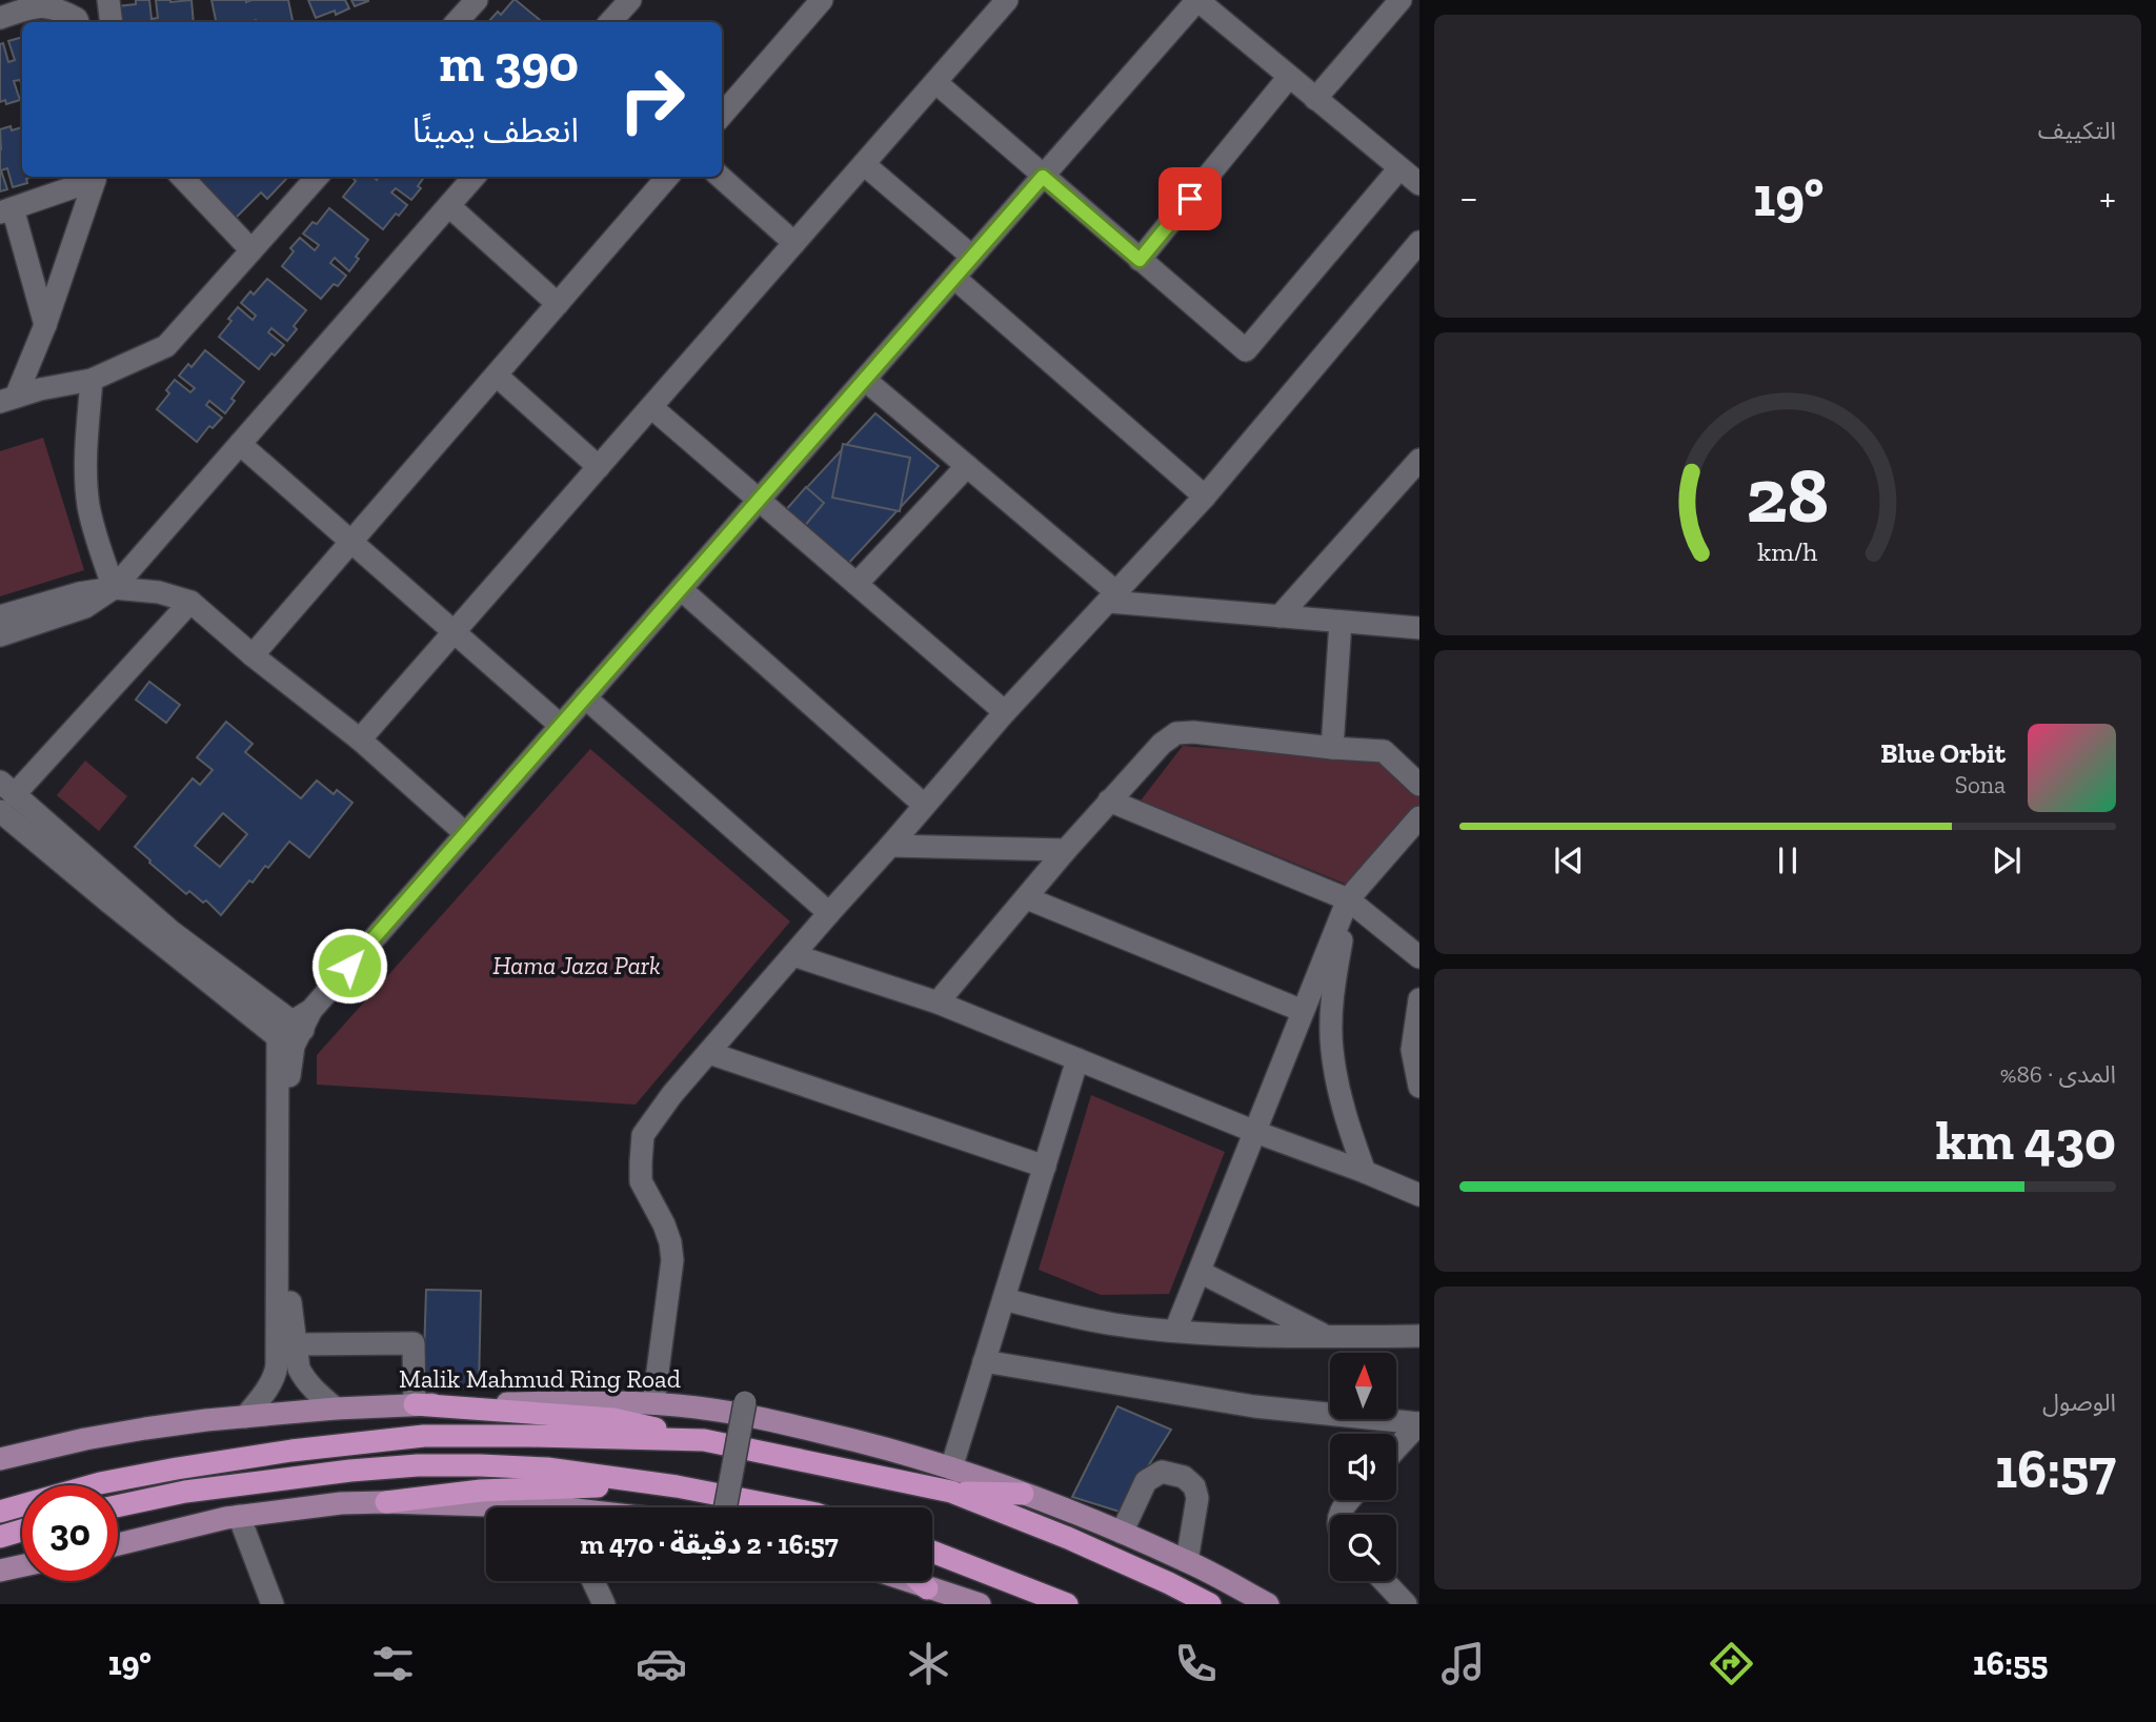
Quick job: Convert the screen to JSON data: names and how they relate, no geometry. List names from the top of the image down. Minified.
{"streets":{"main road":["Malik Mahmud Ring Road"]},"parks":["Hama Jaza Park"],"north":"top","page":{"tile":["التكييف",["المدى · 86%","430 km"],["الوصول","16:57"]],"turn":["390 m","انعطف يمينًا"],"heat":["−","19°","+"],"song":["Blue Orbit","Sona"],"limit":"30","trip":"16:57 · 2 دقيقة · 470 m","tabs":["16:55","19°"],"gauge":["28","km/h"]}}
